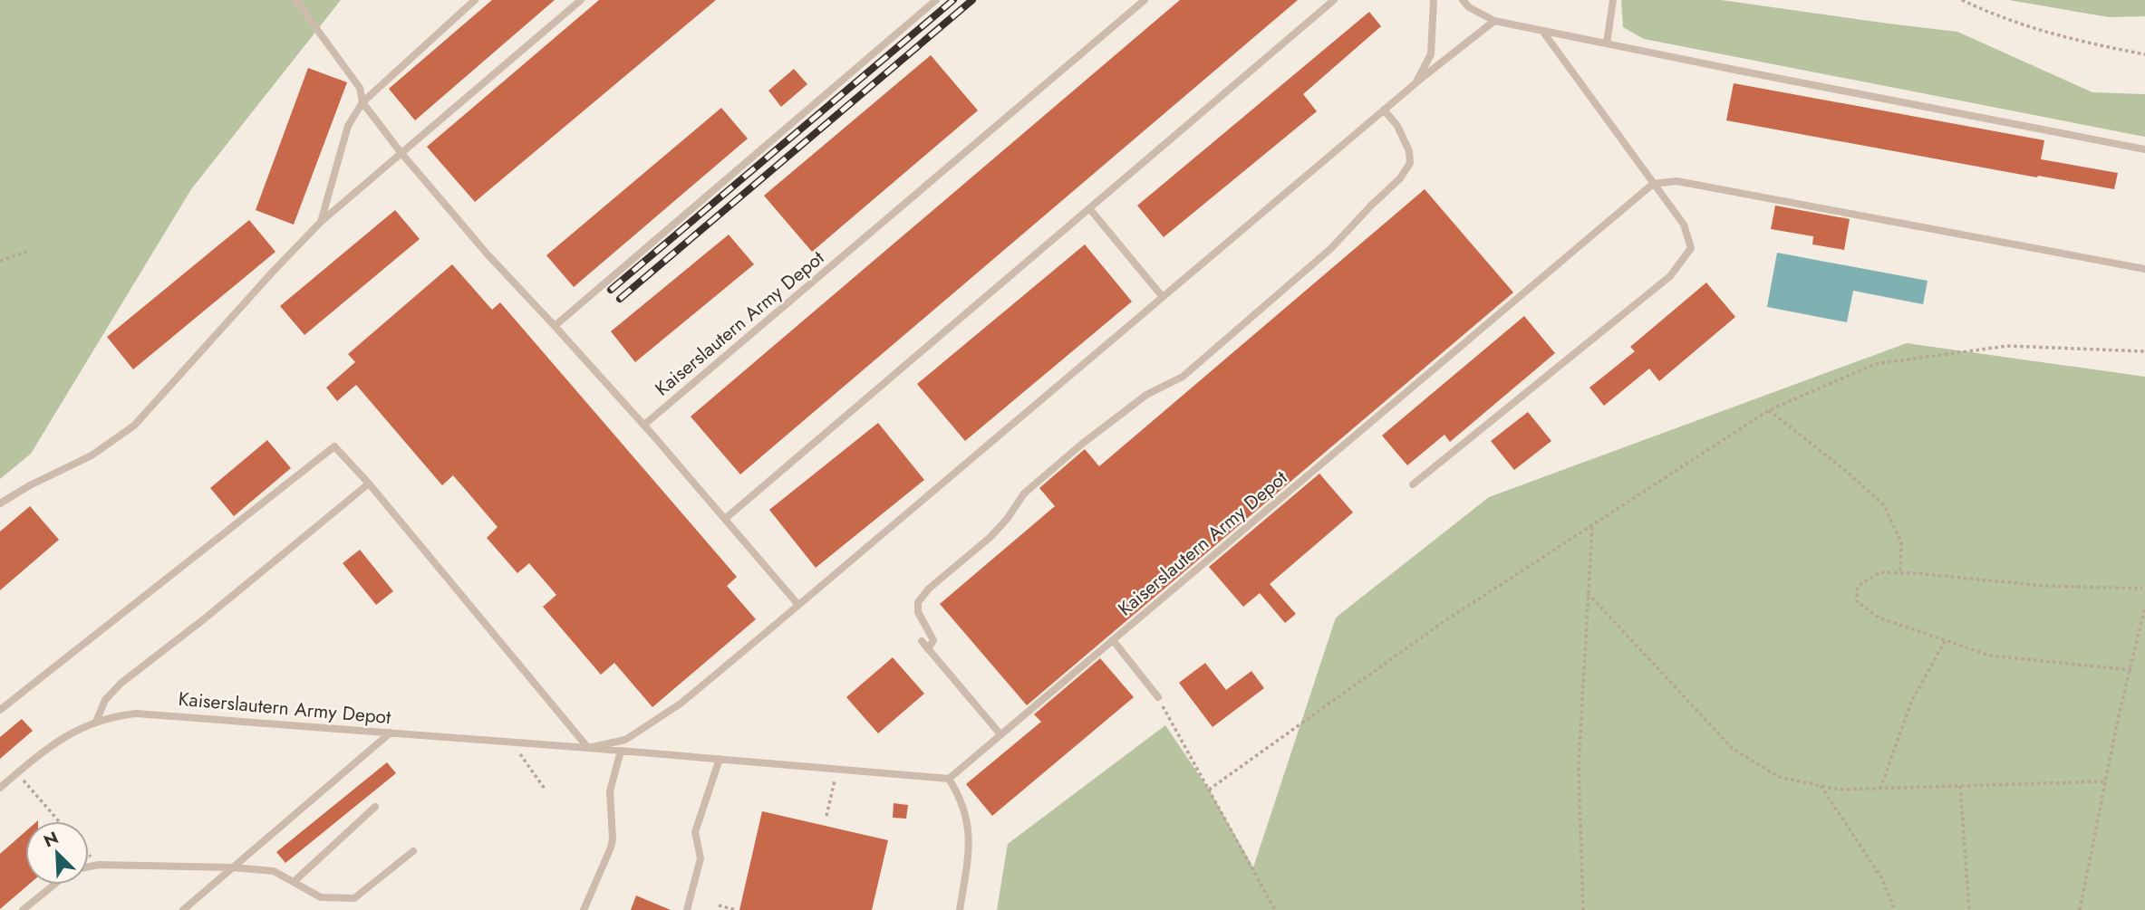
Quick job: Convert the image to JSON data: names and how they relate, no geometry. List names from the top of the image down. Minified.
{"streets":{"lane":["Kaiserslautern Army Depot"]},"north":"top left"}
